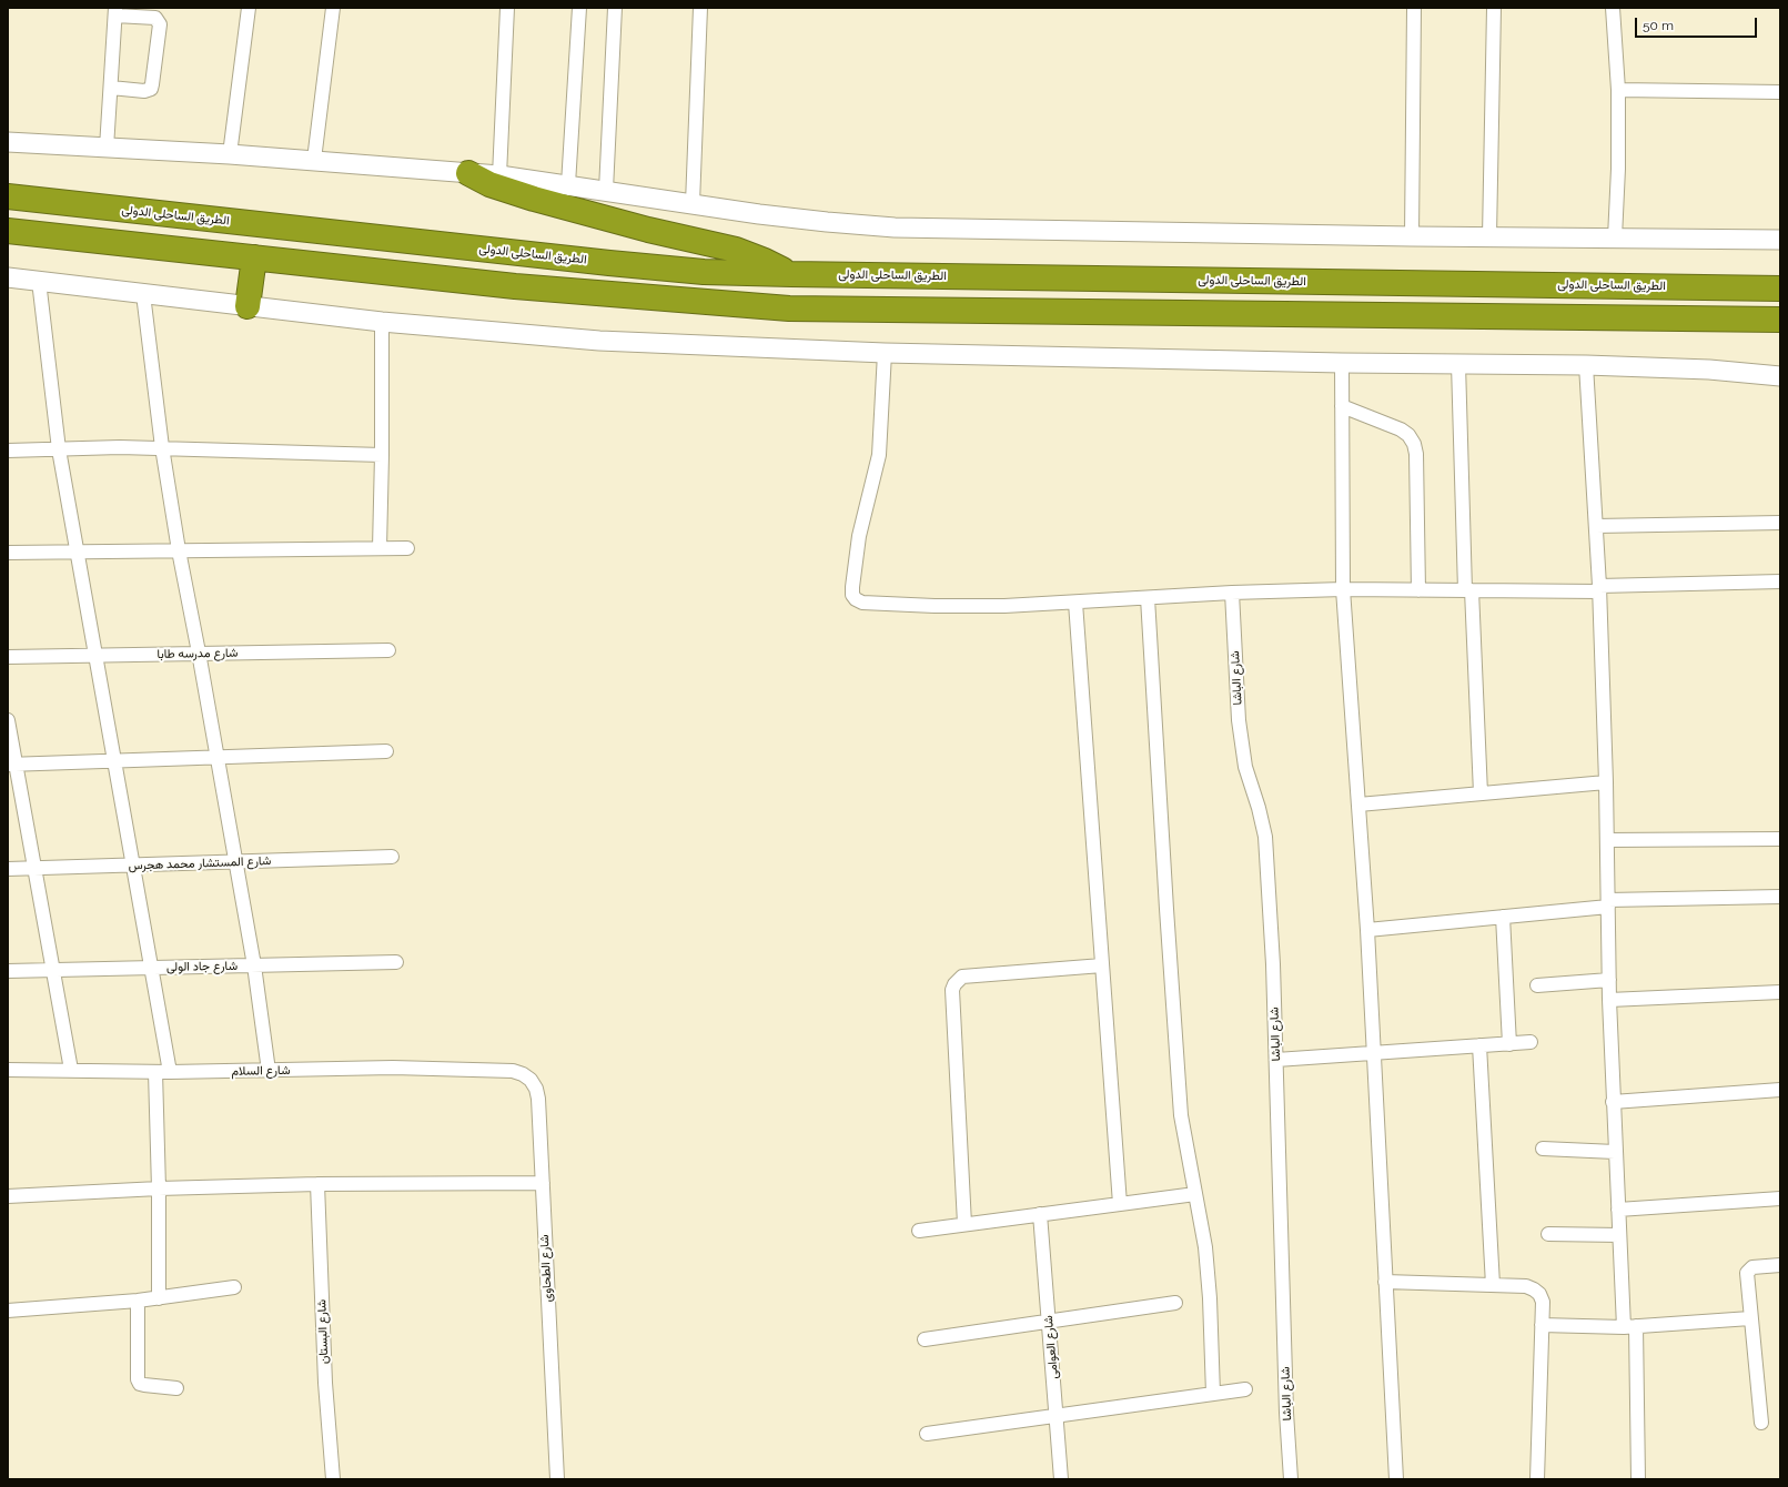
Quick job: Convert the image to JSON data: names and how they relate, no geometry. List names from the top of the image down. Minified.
{"streets":{"highway":["الطريق الساحلى الدولى"],"street":["شارع مدرسه طابا","شارع الباشا","شارع المستشار محمد هجرس","شارع جاد الولى","شارع السلام","شارع الطحاوى","شارع البستان","شارع العوامى"]},"crossings":[["شارع السلام","شارع الطحاوى"]],"scale_bar":"50 m"}
